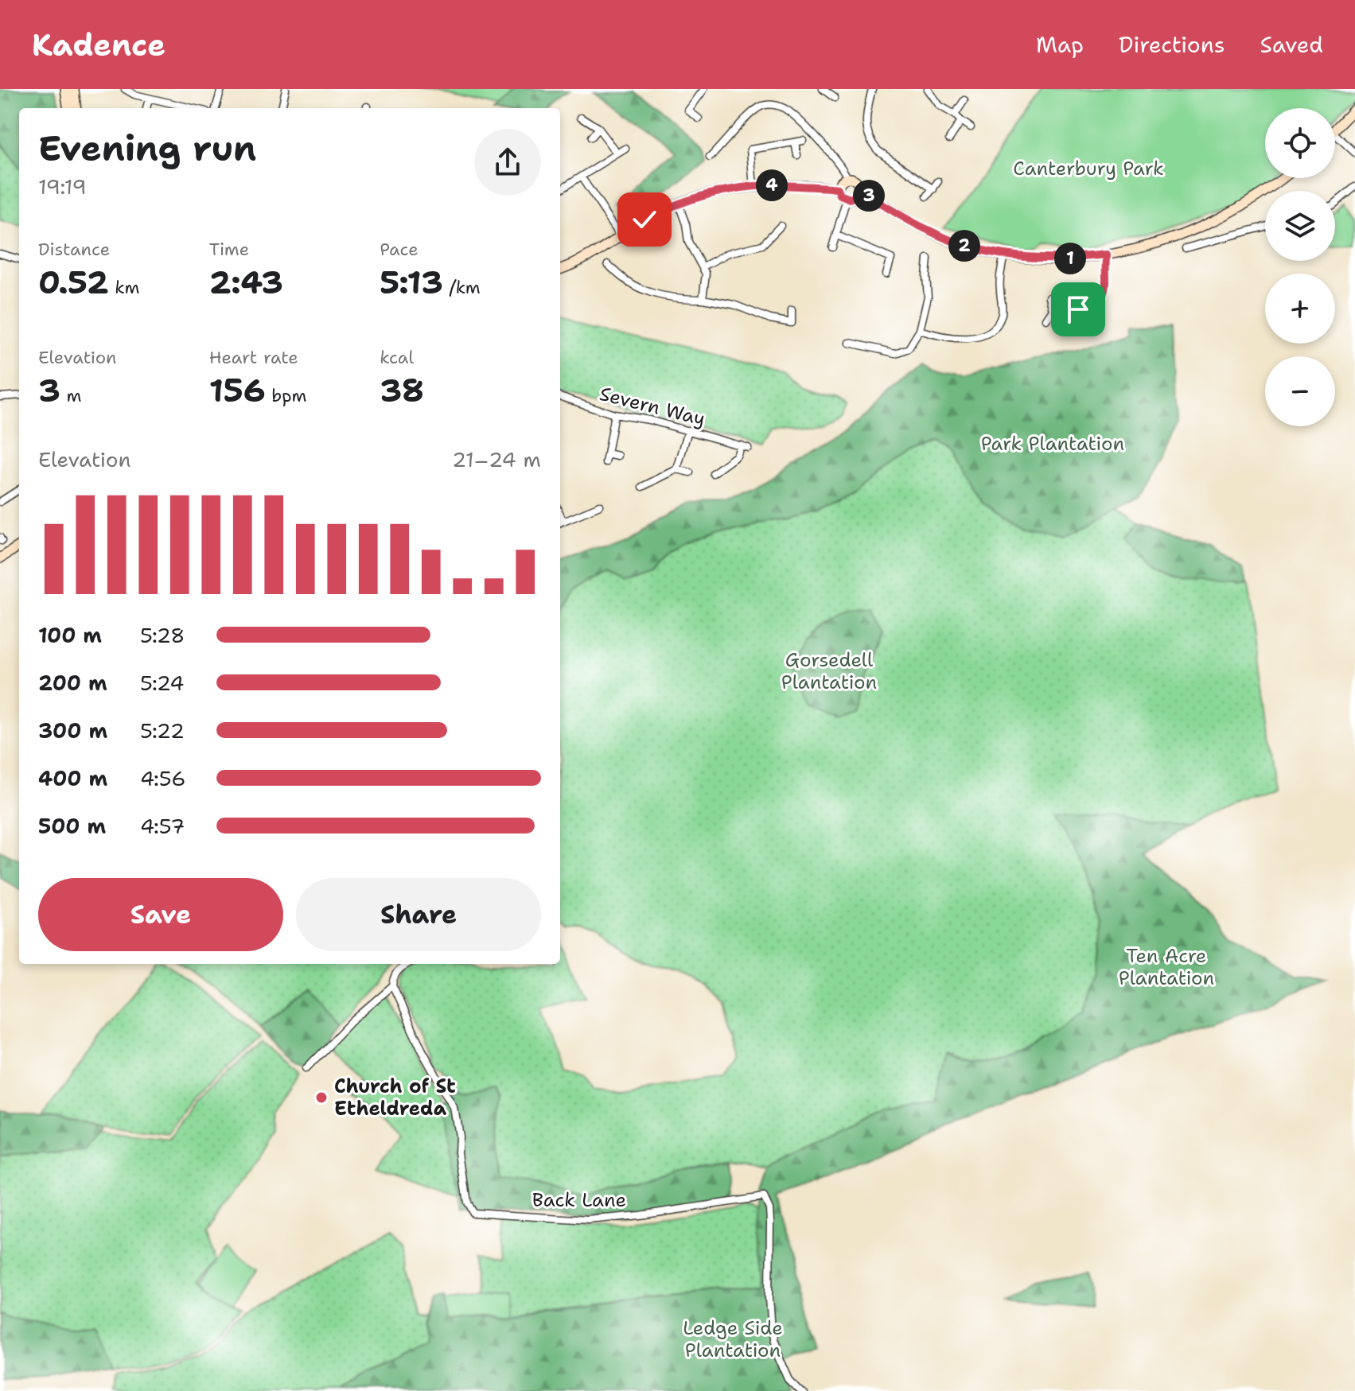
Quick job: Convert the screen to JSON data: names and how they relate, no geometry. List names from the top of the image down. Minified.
{"streets":{"street":["Severn Way","Back Lane"]},"parks":["Canterbury Park","Park Plantation","Gorsedell Plantation","Ten Acre Plantation","Ledge Side Plantation"],"places":["Church of St Etheldreda"],"page":{"header":"Kadence","nav":["Map","Directions","Saved"],"map_buttons":["+","−"],"heading":["Evening run","19:19"],"pins":["4","3","2","1"],"stats":[["Distance","0.52 km"],["Time","2:43"],["Pace","5:13 /km"],["Elevation","3 m"],["Heart rate","156 bpm"],["kcal","38"]],"chart":["Elevation","21–24 m"],"list":[{"name":"100 m","note":"5:28"},{"name":"200 m","note":"5:24"},{"name":"300 m","note":"5:22"},{"name":"400 m","note":"4:56"},{"name":"500 m","note":"4:57"}],"buttons":["Save","Share"]}}
